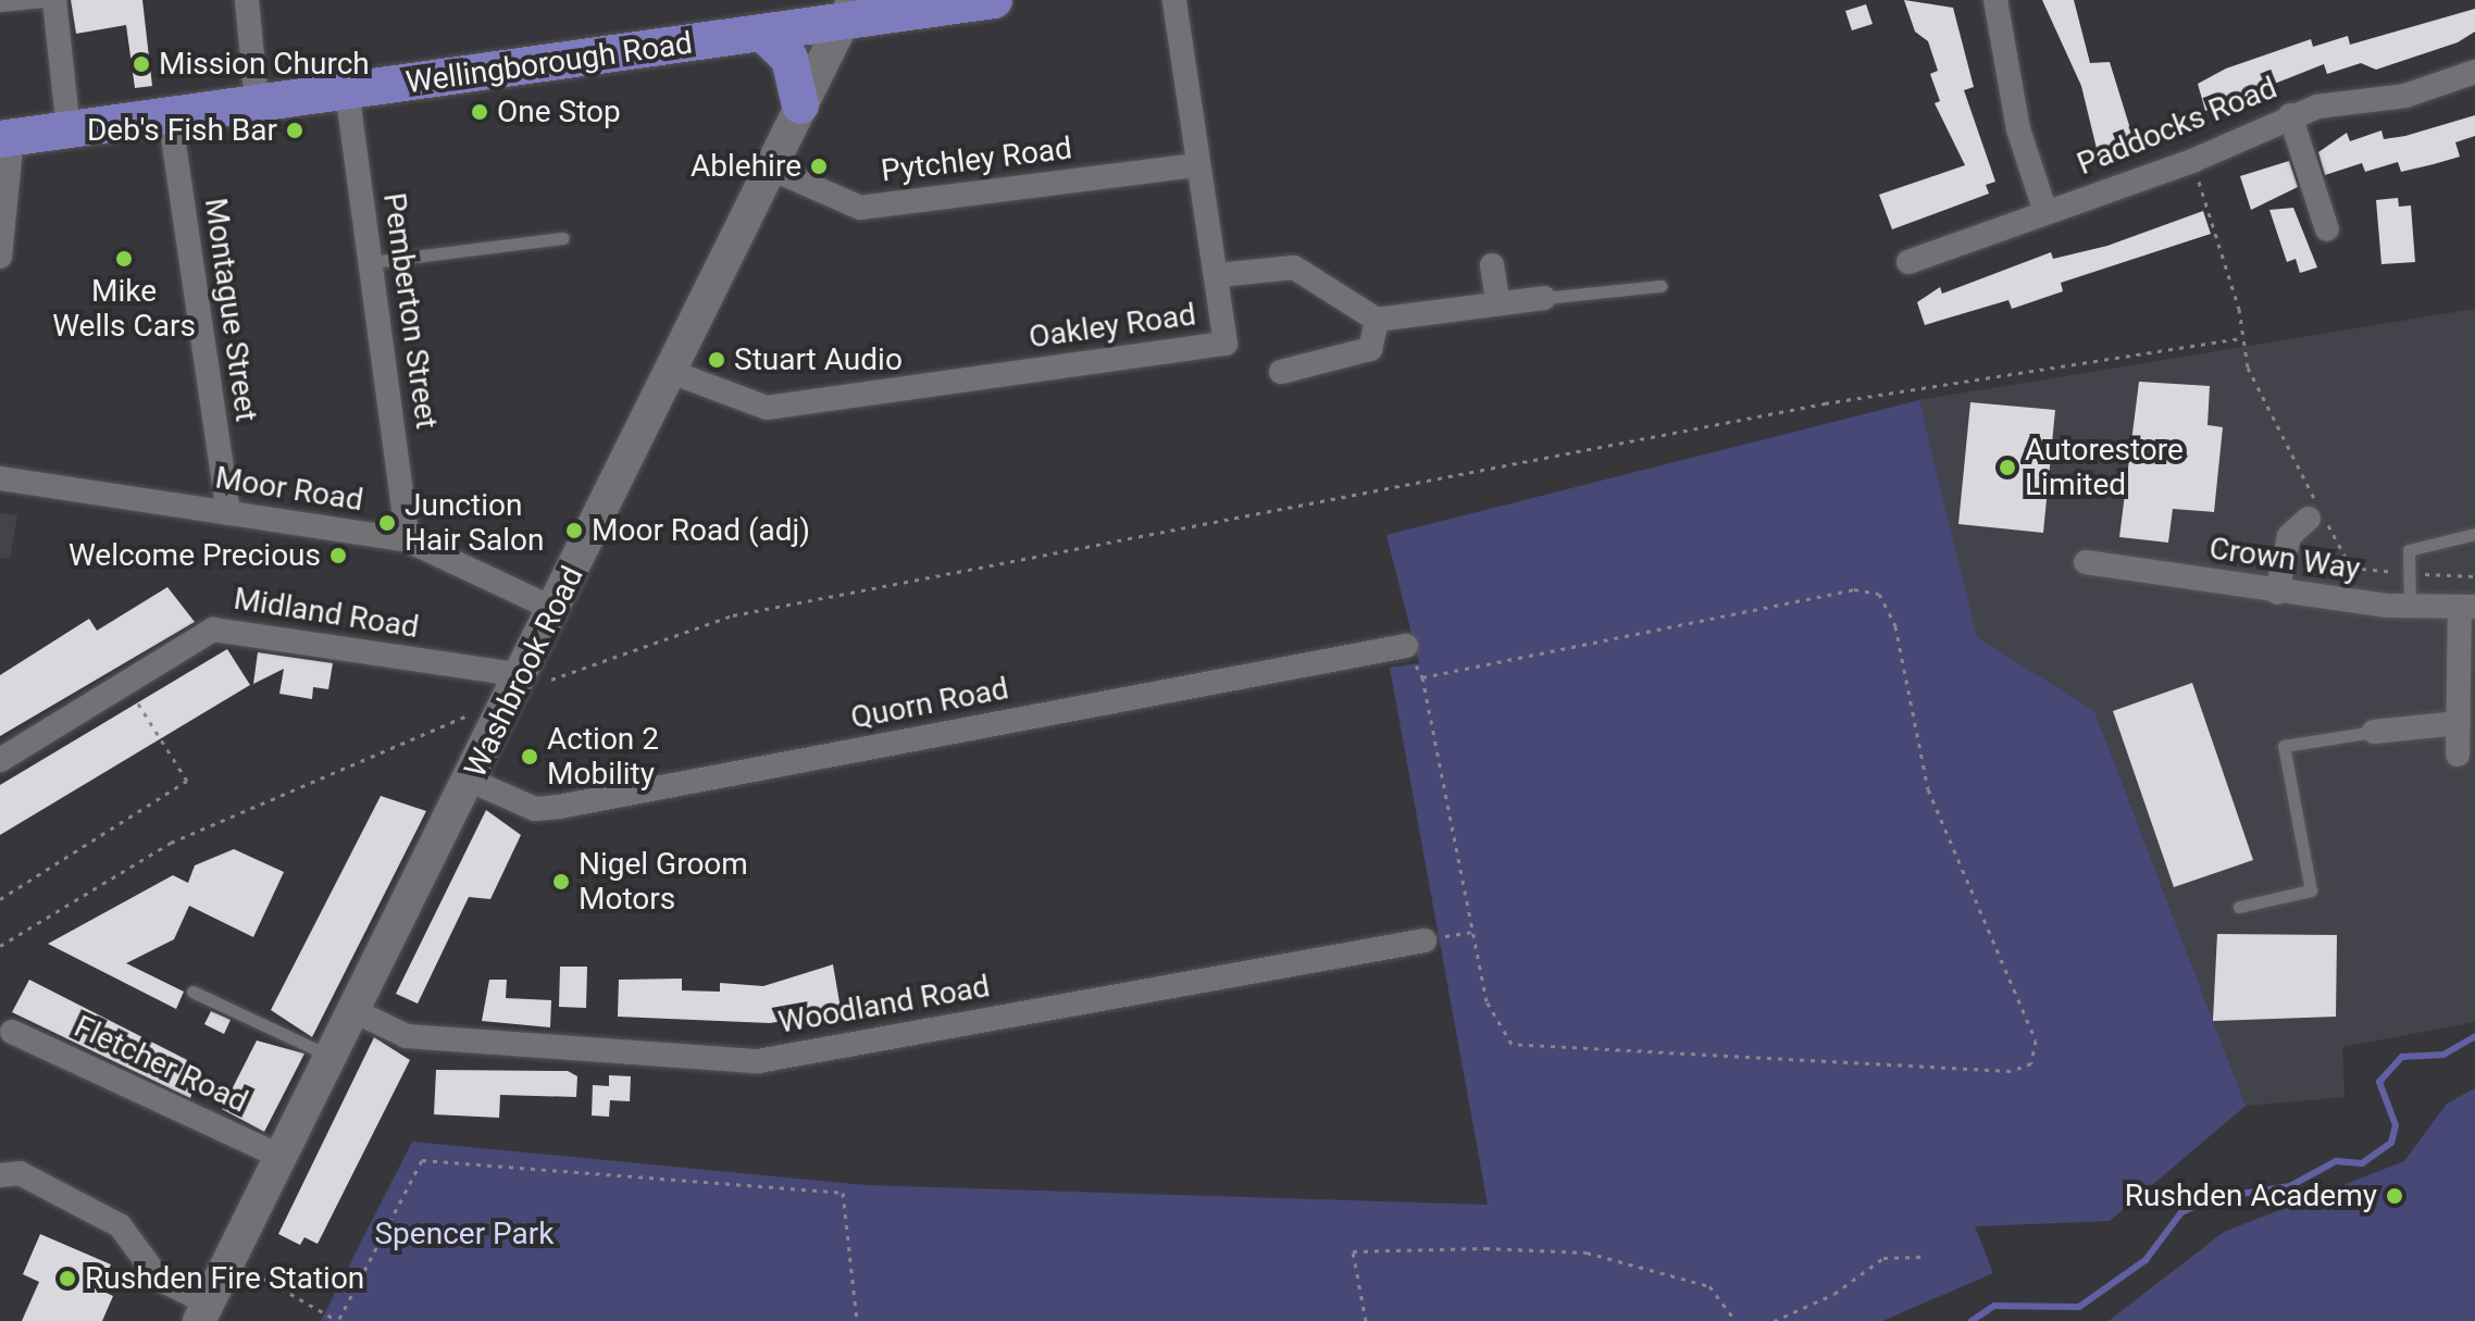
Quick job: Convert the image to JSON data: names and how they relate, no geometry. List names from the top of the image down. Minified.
{"streets":{"main road":["Wellingborough Road","Washbrook Road"],"street":["Paddocks Road","Pytchley Road","Montague Street","Pemberton Street","Oakley Road","Moor Road","Crown Way","Midland Road","Quorn Road","Woodland Road","Fletcher Road"]},"crossings":[["Wellingborough Road","Montague Street"],["Wellingborough Road","Pemberton Street"],["Wellingborough Road","Washbrook Road"],["Pytchley Road","Oakley Road"],["Pytchley Road","Washbrook Road"],["Montague Street","Moor Road"],["Pemberton Street","Moor Road"],["Oakley Road","Washbrook Road"],["Moor Road","Washbrook Road"],["Midland Road","Washbrook Road"],["Washbrook Road","Quorn Road"],["Washbrook Road","Woodland Road"],["Washbrook Road","Fletcher Road"]],"parks":["Spencer Park"],"places":["Mission Church","One Stop","Deb's Fish Bar","Ablehire","Mike Wells Cars","Stuart Audio","Autorestore Limited","Junction Hair Salon","Moor Road (adj)","Welcome Precious","Action 2 Mobility","Nigel Groom Motors","Rushden Academy","Rushden Fire Station"]}
